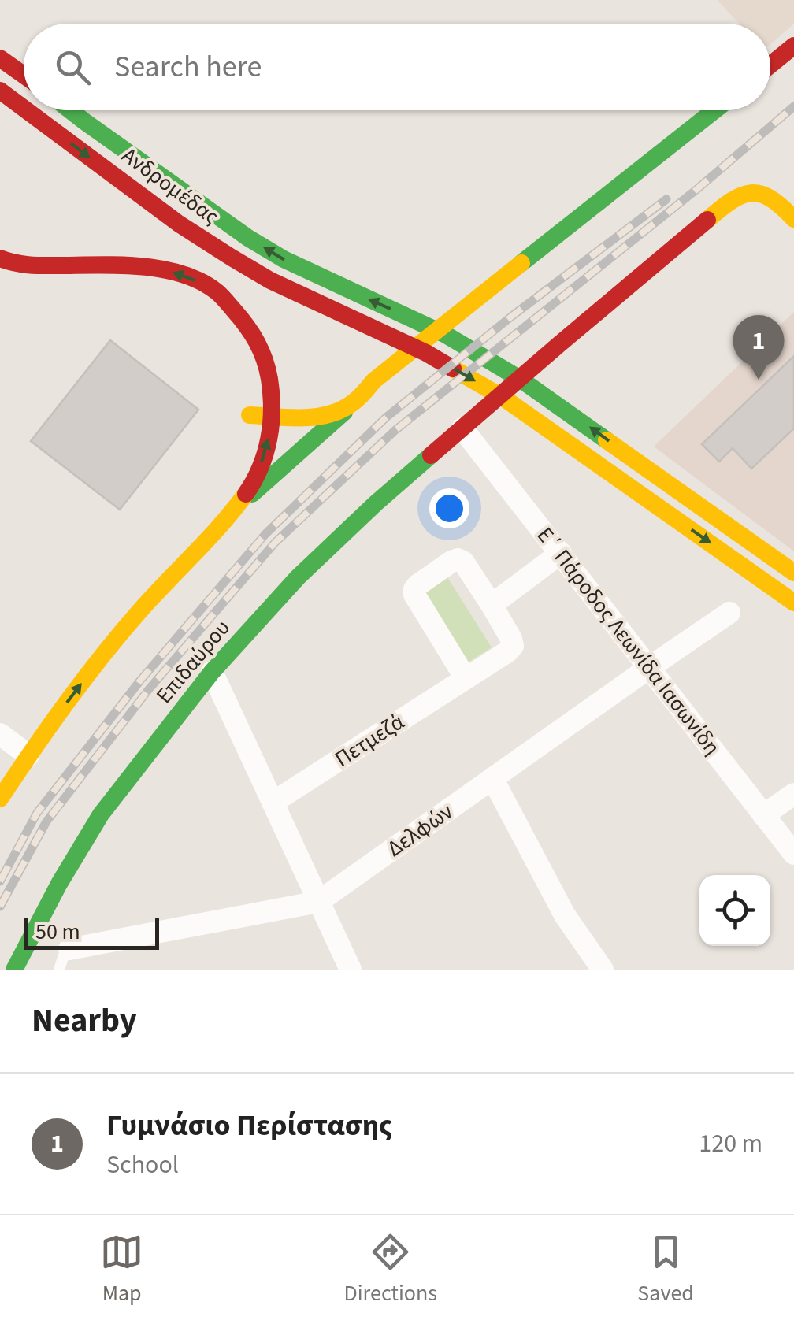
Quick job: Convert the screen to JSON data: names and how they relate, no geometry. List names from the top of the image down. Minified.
{"streets":{"street":["Ανδρομέδας","Ε΄ Πάροδος Λεωνίδα Ιασωνίδη","Επιδαύρου","Πετμεζά","Δελφών"]},"crossings":[["Ε΄ Πάροδος Λεωνίδα Ιασωνίδη","Επιδαύρου"],["Ε΄ Πάροδος Λεωνίδα Ιασωνίδη","Δελφών"]],"scale_bar":"50 m","page":{"search":"Search here","pins":"1","scale":"50 m","heading":"Nearby","list":[{"mark":"1","name":"Γυμνάσιο Περίστασης","note":"School","value":"120 m"}],"nav":["Map","Directions","Saved"]}}
